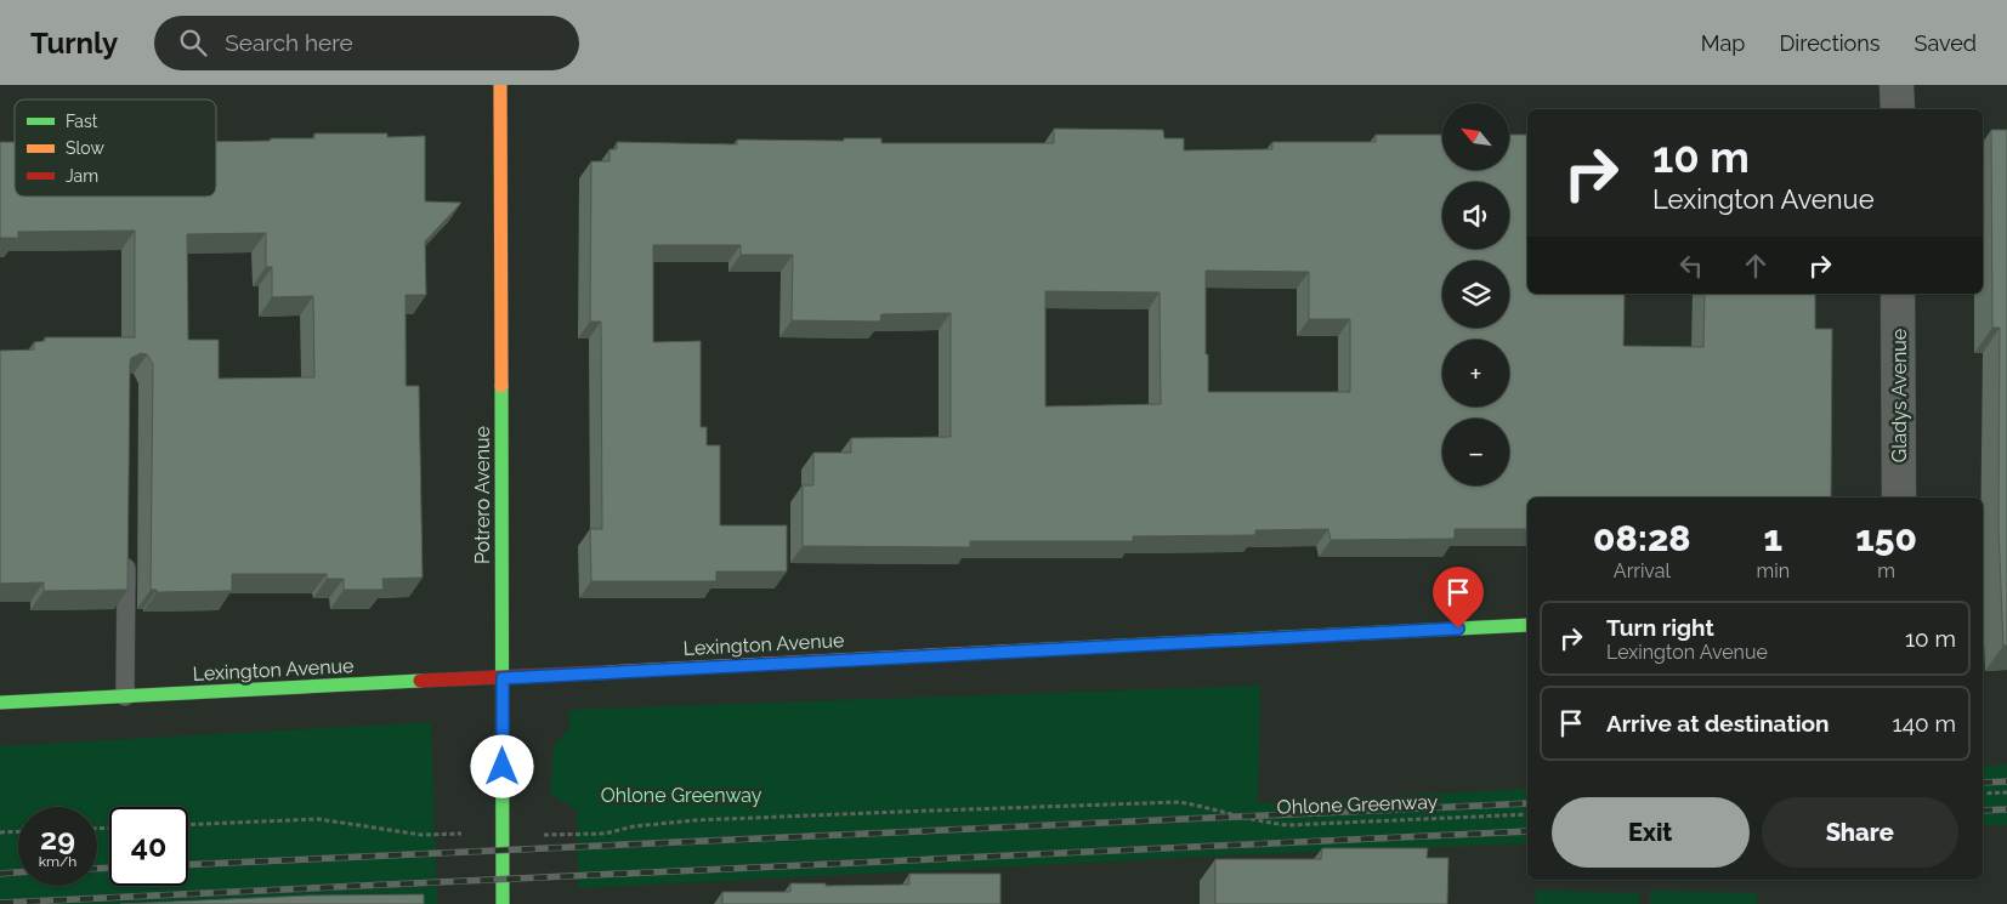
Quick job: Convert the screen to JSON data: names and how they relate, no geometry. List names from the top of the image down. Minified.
{"streets":{"street":["Gladys Avenue","Potrero Avenue","Lexington Avenue"],"path":["Ohlone Greenway"]},"crossings":[["Potrero Avenue","Lexington Avenue"]],"parks":["Ohlone Greenway"],"legend":["Fast","Slow","Jam"],"north":"top left","page":{"header":"Turnly","search":"Search here","nav":["Map","Directions","Saved"],"map_buttons":["+","−"],"turn":["10 m","Lexington Avenue"],"eta":["08:28","Arrival","1","min","150","m"],"list":[{"name":"Turn right","note":"Lexington Avenue","value":"10 m"},{"name":"Arrive at destination","value":"140 m"}],"buttons":["Exit","Share"],"speed":"29 km/h","limit":"40"}}
